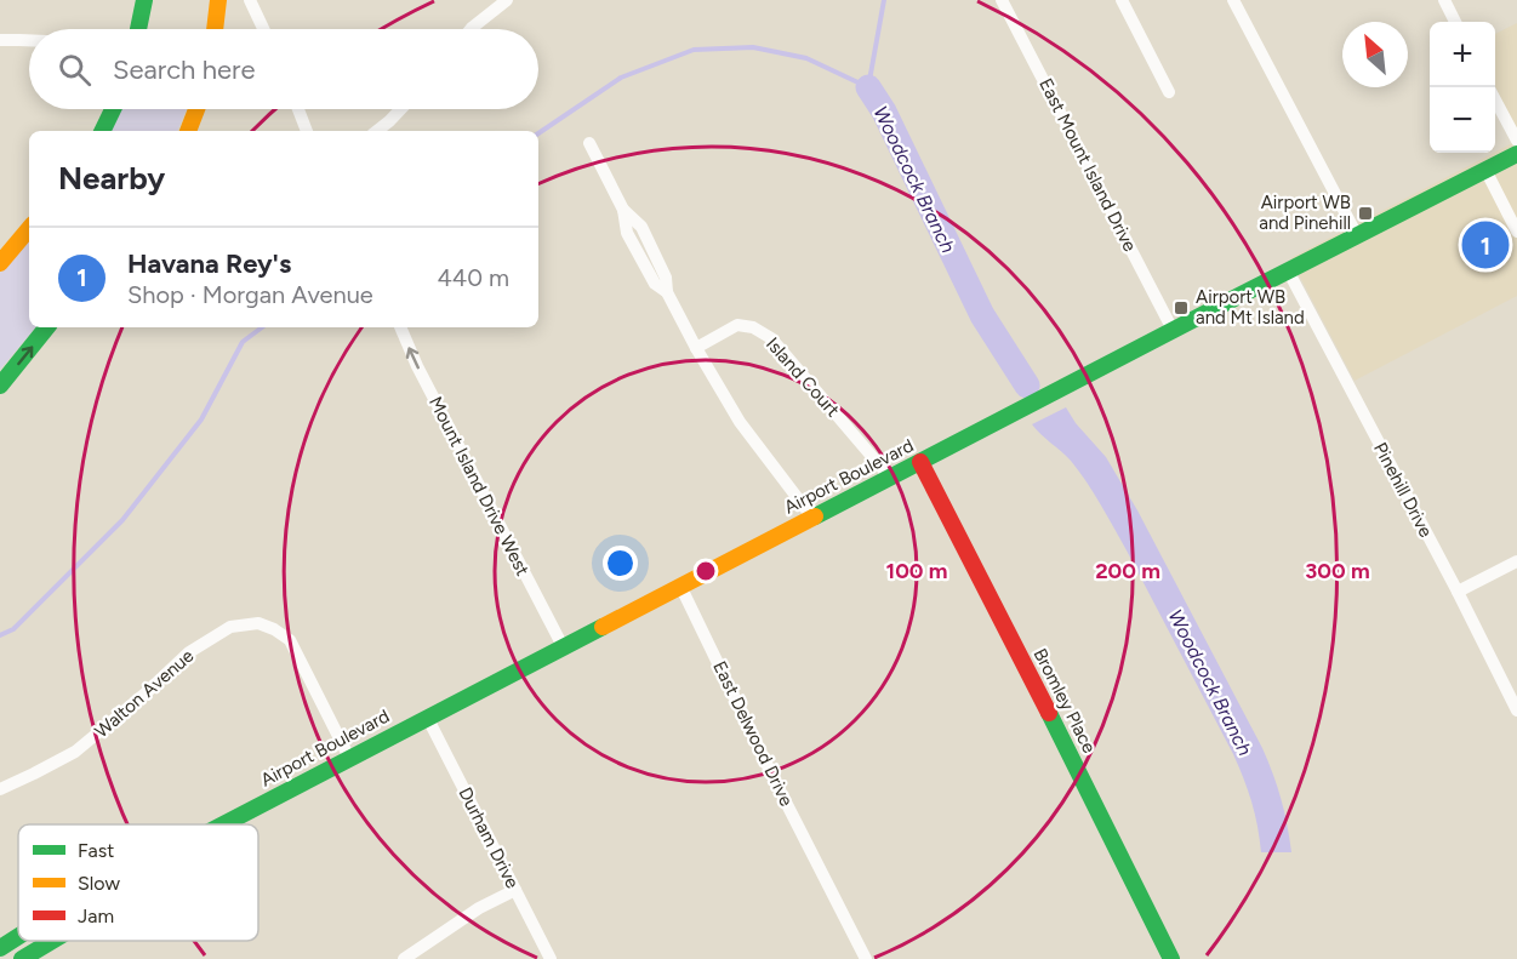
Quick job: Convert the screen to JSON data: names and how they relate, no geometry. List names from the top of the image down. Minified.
{"streets":{"main road":["Airport Boulevard","Bromley Place"],"street":["East Mount Island Drive","Island Court","Mount Island Drive West","Pinehill Drive","Walton Avenue","East Delwood Drive","Durham Drive"]},"crossings":[["East Mount Island Drive","Airport Boulevard"],["Island Court","Airport Boulevard"],["Airport Boulevard","Mount Island Drive West"],["Airport Boulevard","Pinehill Drive"],["Airport Boulevard","Walton Avenue"],["Airport Boulevard","Bromley Place"],["Airport Boulevard","East Delwood Drive"],["Airport Boulevard","Durham Drive"]],"one_way":["Mount Island Drive West"],"water":["Woodcock Branch"],"places":{"transit":["Airport WB and Pinehill","Airport WB and Mt Island"]},"legend":["Fast","Slow","Jam"],"north":"top left","page":{"map_buttons":["+","−"],"search":"Search here","heading":"Nearby","pins":"1","list":[{"mark":"1","name":"Havana Rey's","note":"Shop · Morgan Avenue","value":"440 m"}]},"rings":["100 m","200 m","300 m"]}
